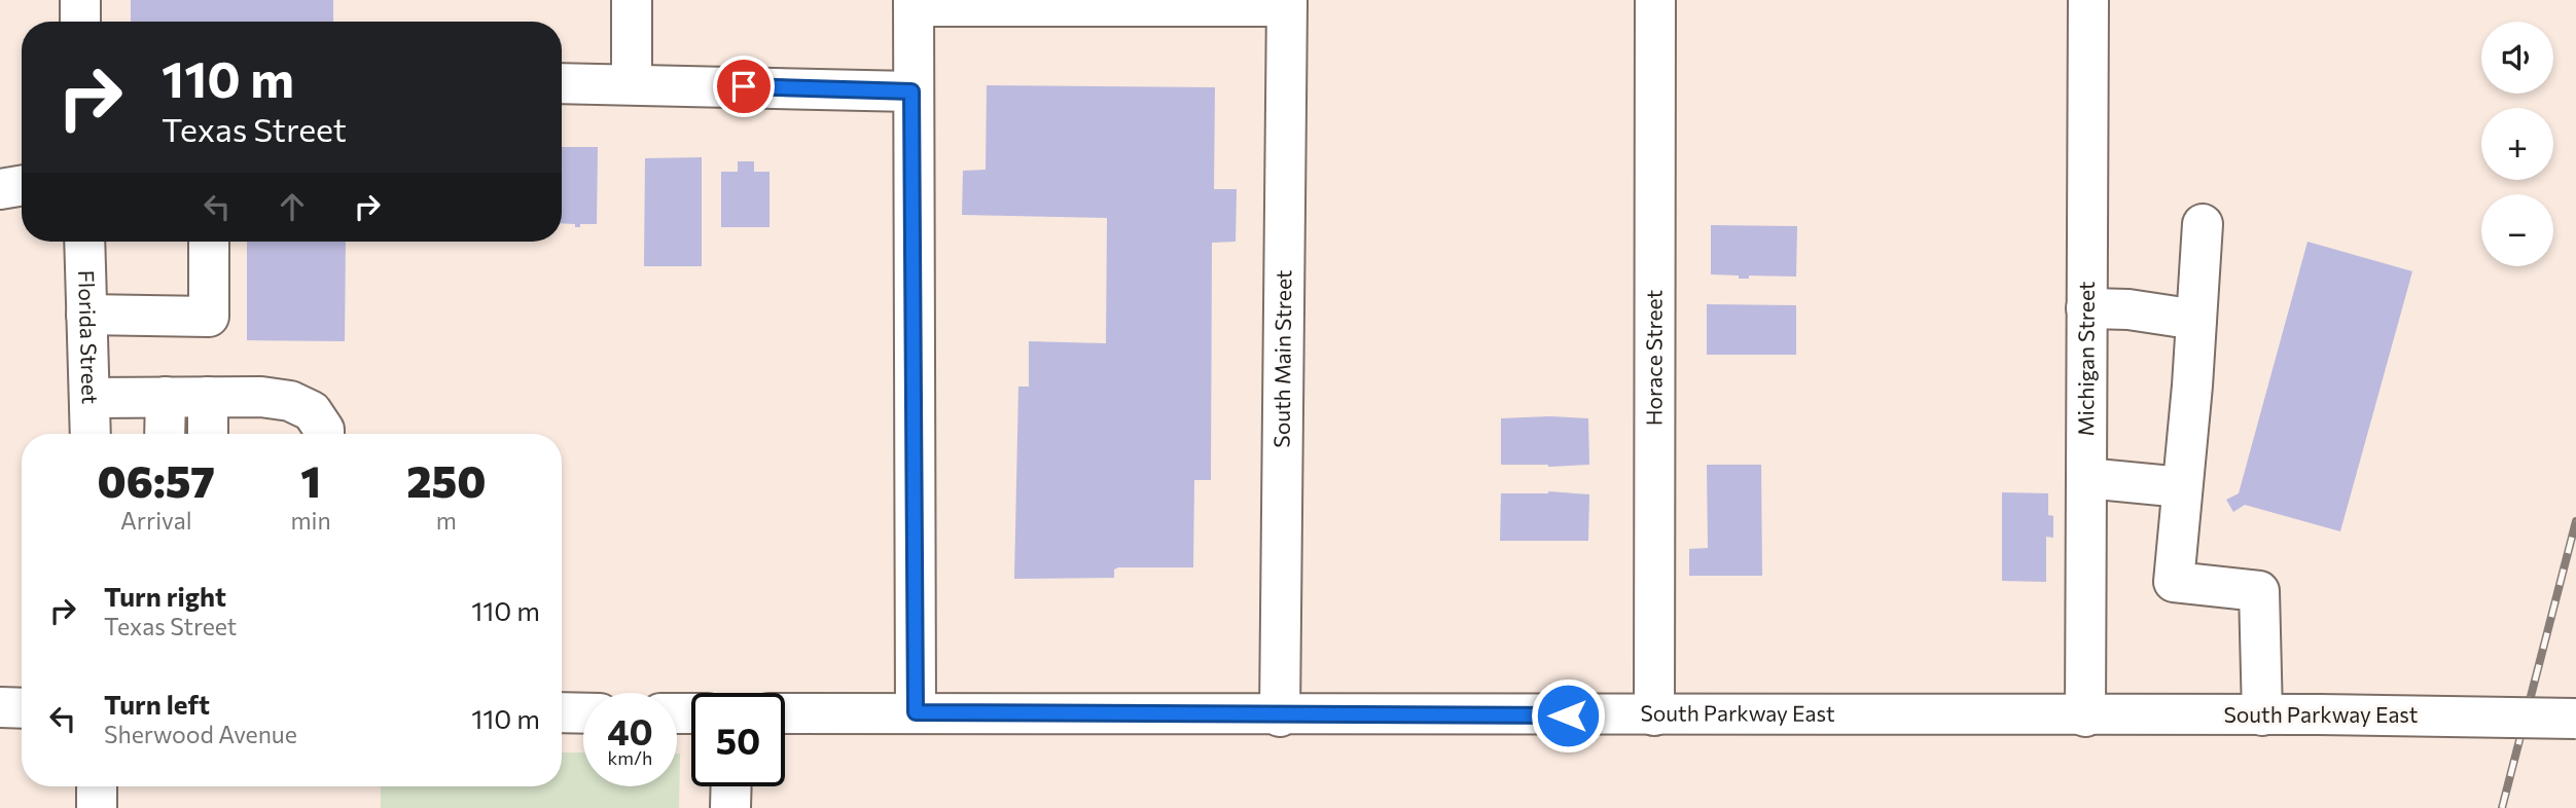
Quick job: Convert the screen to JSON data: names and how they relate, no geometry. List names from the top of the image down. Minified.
{"streets":{"street":["Florida Street","South Main Street","Horace Street","Michigan Street","South Parkway East"]},"crossings":[["South Main Street","South Parkway East"],["Horace Street","South Parkway East"],["Michigan Street","South Parkway East"]],"page":{"map_buttons":["+","−"],"turn":["110 m","Texas Street"],"eta":["06:57","Arrival","1","min","250","m"],"list":[{"name":"Turn right","note":"Texas Street","value":"110 m"},{"name":"Turn left","note":"Sherwood Avenue","value":"110 m"}],"speed":"40 km/h","limit":"50"}}
